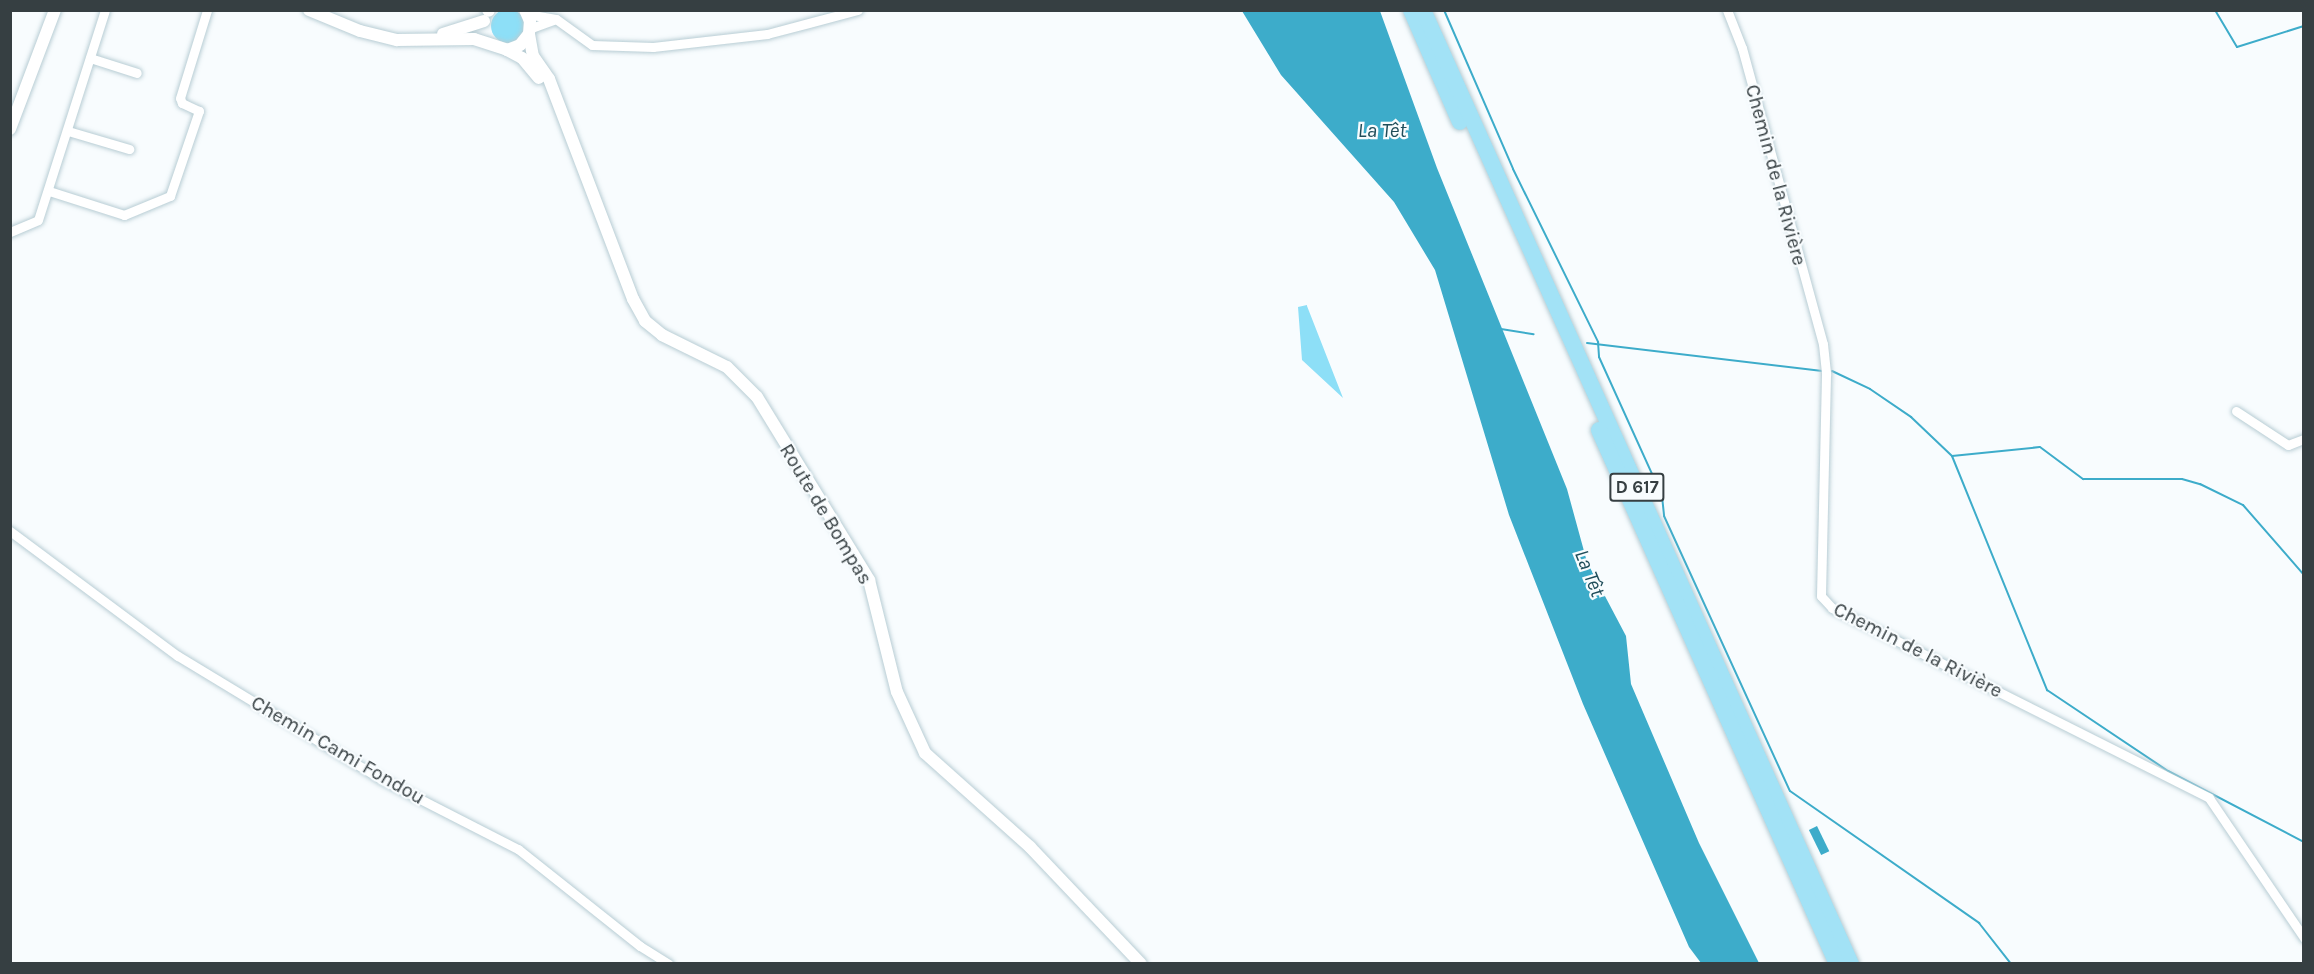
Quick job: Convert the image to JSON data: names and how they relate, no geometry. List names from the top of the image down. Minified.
{"streets":{"highway":["D 617"],"main road":["Route de Bompas"],"street":["Chemin de la Rivière","Chemin Cami Fondou"]},"water":["La Têt"]}
